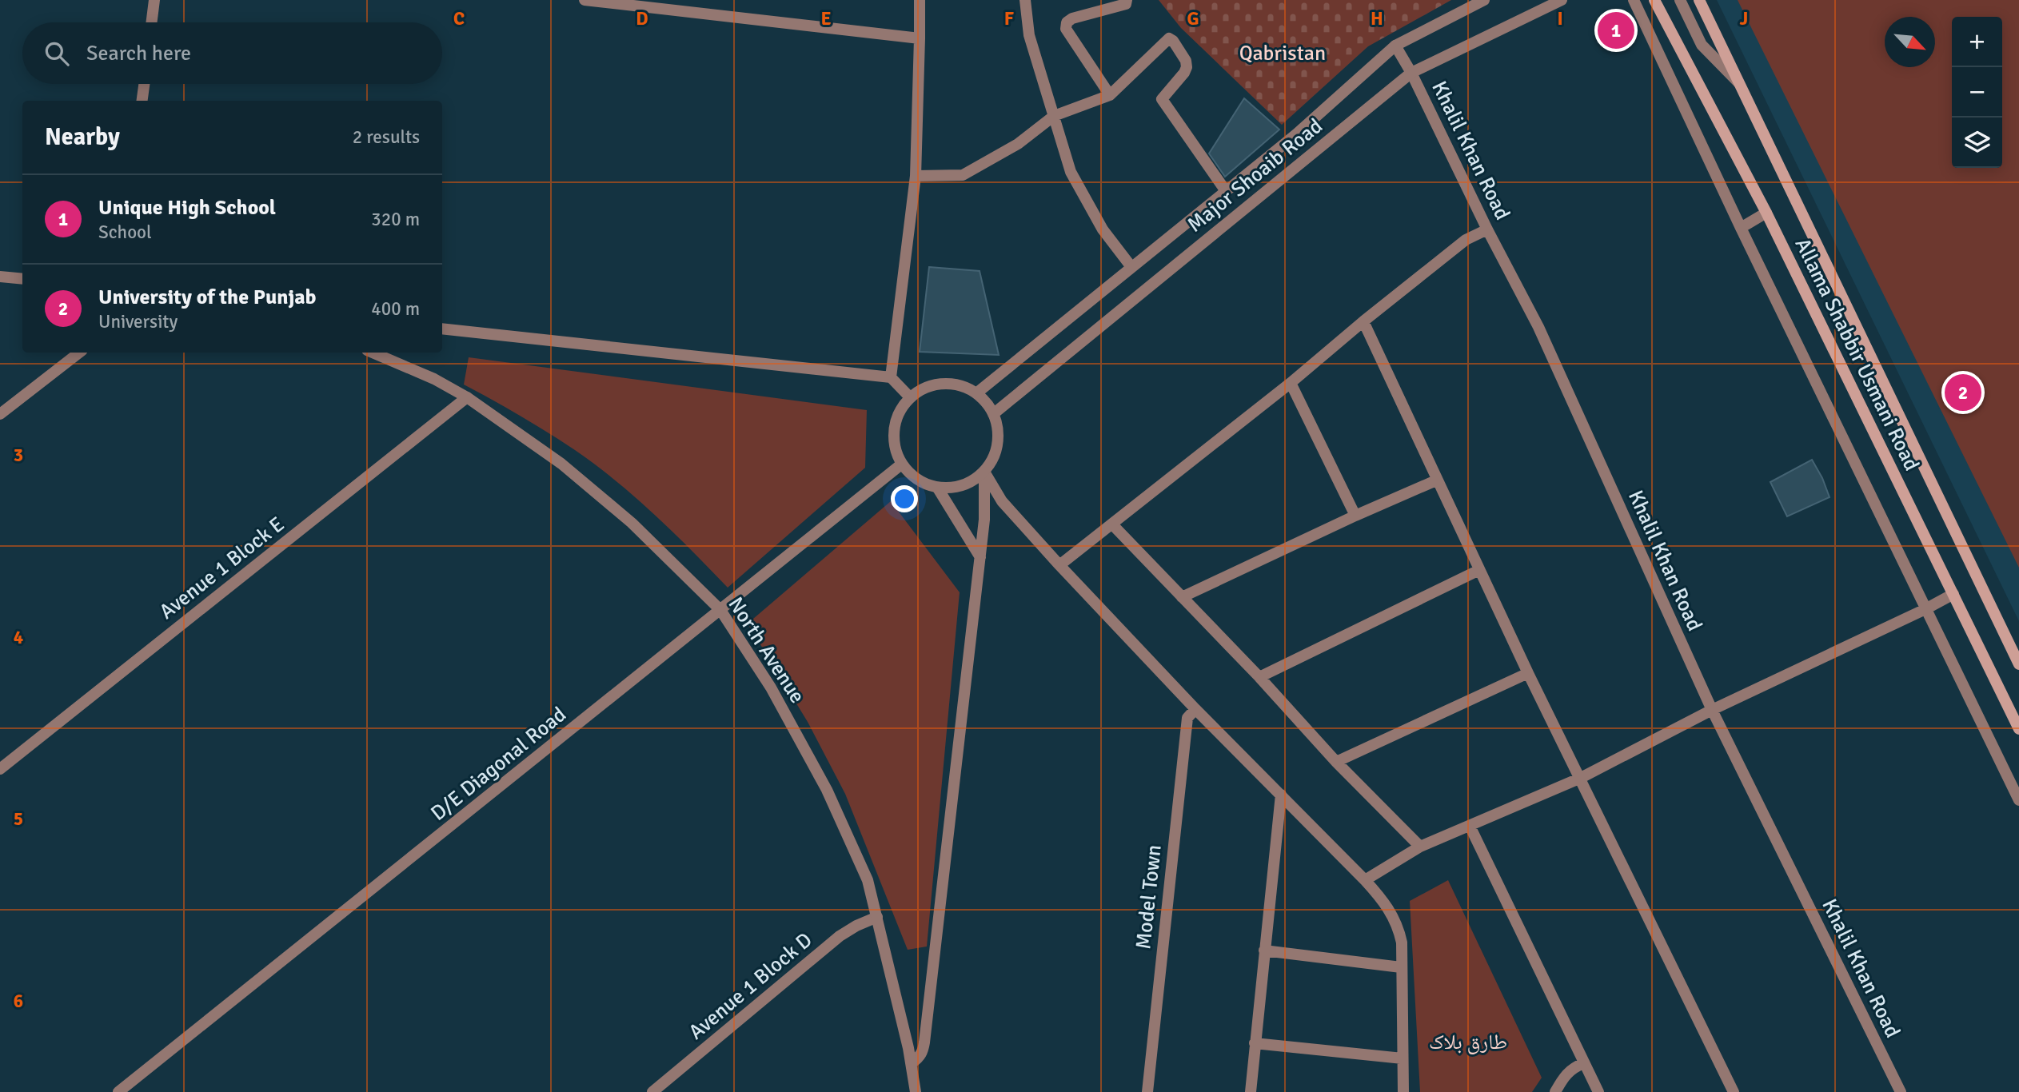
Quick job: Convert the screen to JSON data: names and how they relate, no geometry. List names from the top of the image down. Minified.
{"streets":{"main road":["Allama Shabbir Usmani Road"],"street":["Khalil Khan Road","Major Shoaib Road","Avenue 1 Block E","North Avenue","D/E Diagonal Road","Model Town","Avenue 1 Block D"]},"crossings":[["Khalil Khan Road","Major Shoaib Road"],["Major Shoaib Road","D/E Diagonal Road"],["Avenue 1 Block E","North Avenue"],["North Avenue","D/E Diagonal Road"],["North Avenue","Avenue 1 Block D"]],"parks":["Qabristan","طارق بلاک"],"north":"bottom right","page":{"pins":["1","2"],"map_buttons":["+","−"],"search":"Search here","heading":["Nearby","2 results"],"list":[{"mark":"1","name":"Unique High School","note":"School","value":"320 m"},{"mark":"2","name":"University of the Punjab","note":"University","value":"400 m"}]},"grid":{"columns":["C","D","E","F","G","H","I","J"],"rows":["3","4","5","6"]}}
